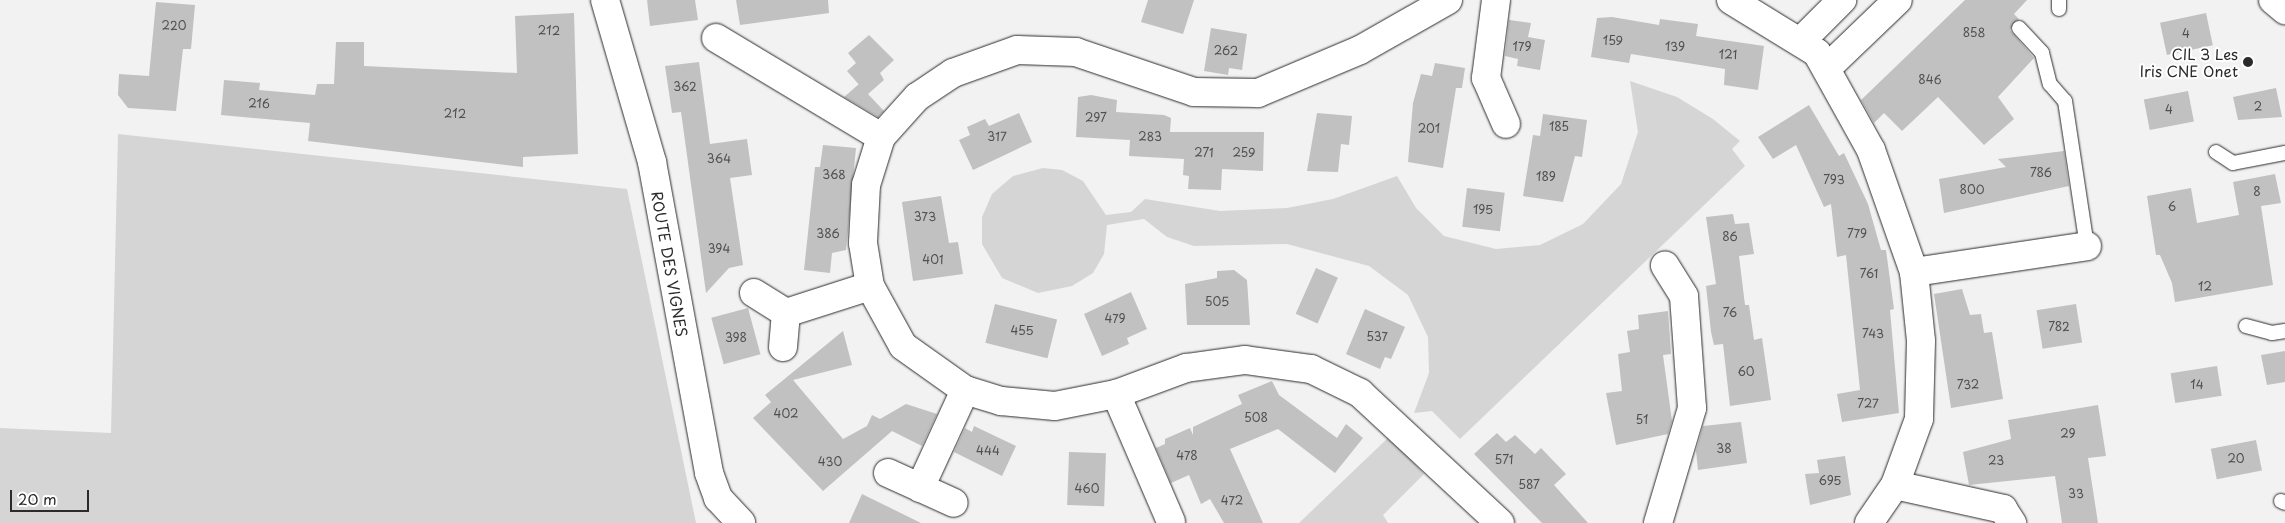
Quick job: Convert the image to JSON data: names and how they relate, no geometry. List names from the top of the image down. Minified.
{"streets":{"street":["ROUTE DES VIGNES"]},"places":["CIL 3 Les Iris CNE Onet"],"house_numbers":["220","212","858","4","159","179","139","262","121","846","362","216","2","4","212","297","185","201","317","283","271","259","364","786","368","189","793","800","8","6","195","373","386","779","86","394","401","761","12","505","76","479","782","455","743","537","398","60","732","14","727","402","508","51","29","38","444","478","20","571","23","430","695","587","460","33","472"],"scale_bar":"20 m"}
